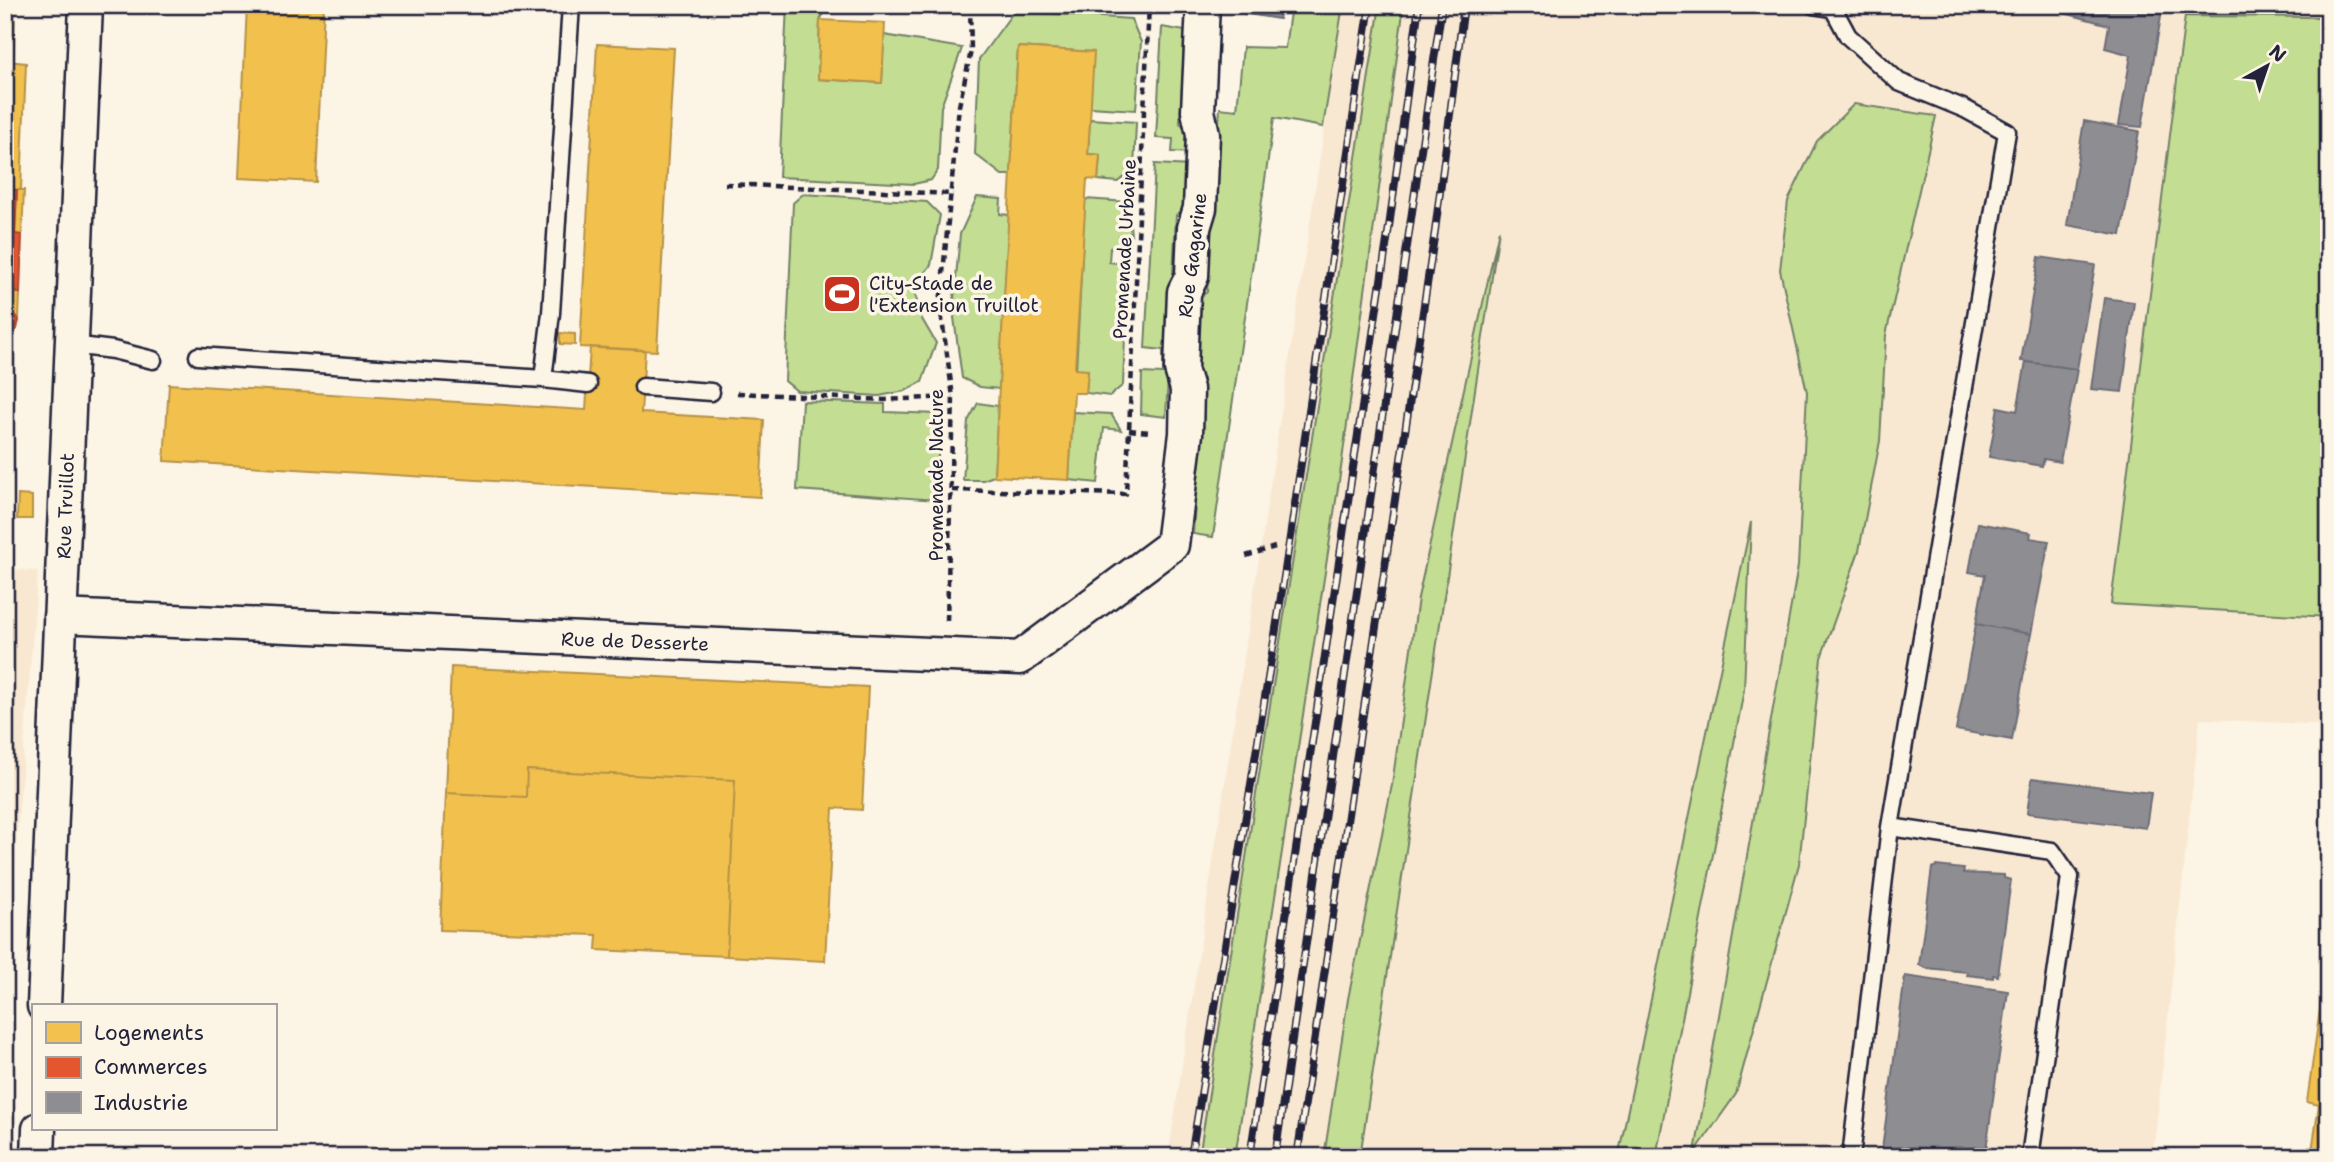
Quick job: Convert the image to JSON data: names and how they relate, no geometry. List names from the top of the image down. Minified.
{"streets":{"street":["Rue Gagarine","Rue Truillot","Rue de Desserte"],"path":["Promenade Urbaine","Promenade Nature"]},"crossings":[["Promenade Urbaine","Promenade Nature"],["Rue Gagarine","Rue de Desserte"],["Promenade Nature","Rue de Desserte"],["Rue Truillot","Rue de Desserte"]],"places":{"sports":["City-Stade de l'Extension Truillot"]},"legend":["Logements","Commerces","Industrie"],"north":"top right"}
